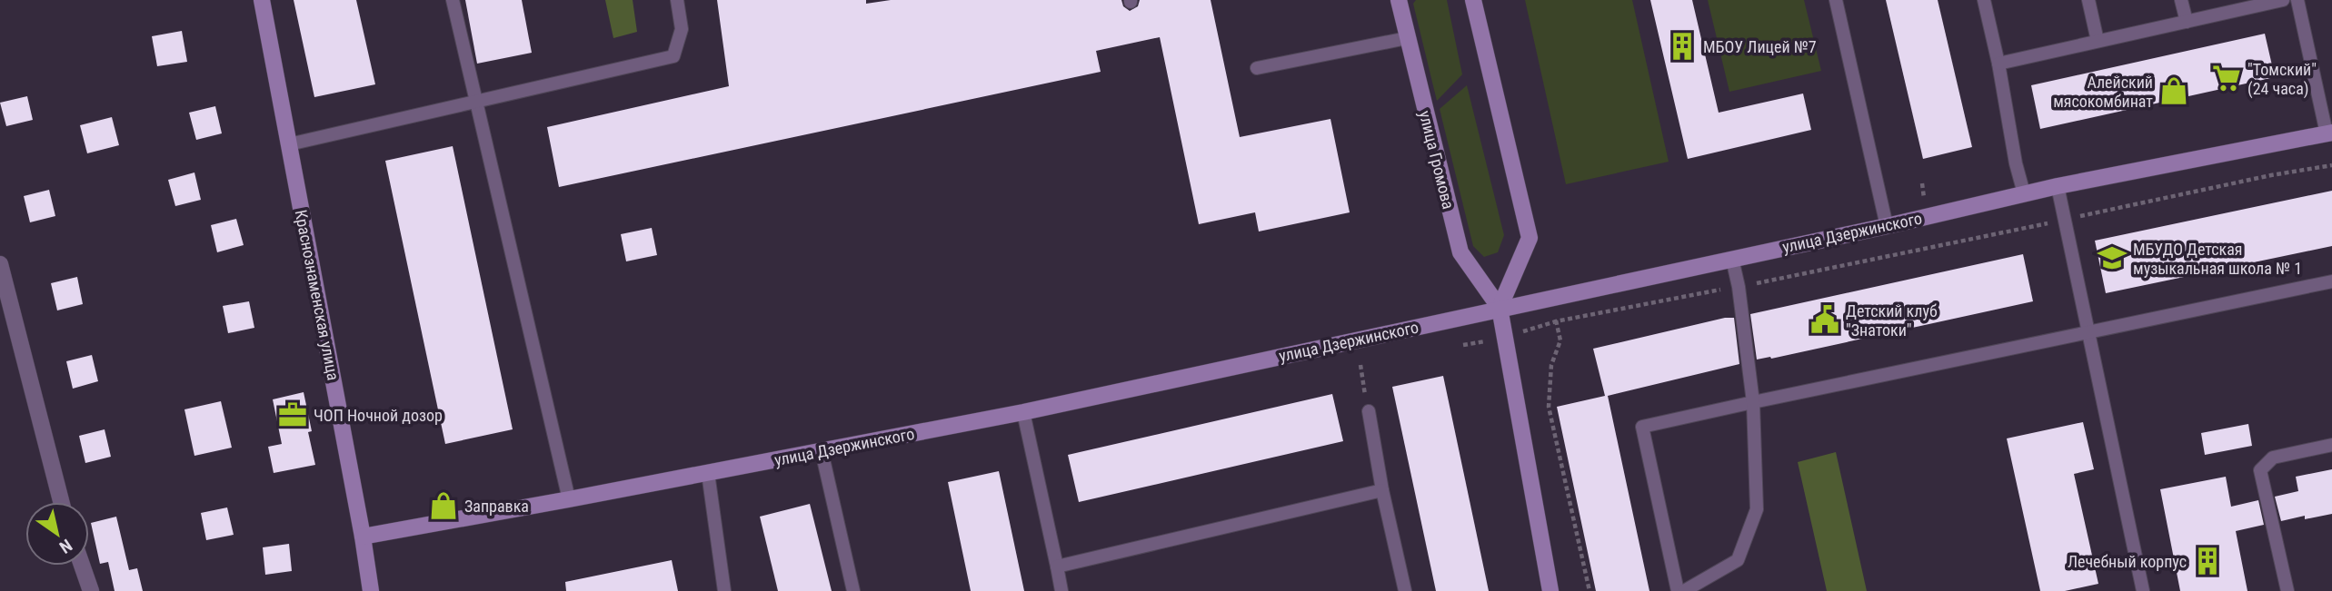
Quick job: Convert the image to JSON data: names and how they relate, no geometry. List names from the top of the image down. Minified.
{"streets":{"street":["улица Громова","улица Дзержинского","Краснознаменская улица"]},"crossings":[["улица Громова","улица Дзержинского"],["улица Дзержинского","Краснознаменская улица"]],"places":{"building":["МБОУ Лицей №7","Лечебный корпус"],"supermarket":["\"Томский\" (24 часа)"],"shop":["Алейский мясокомбинат","Заправка"],"school or university":["МБУДО Детская музыкальная школа № 1"],"public building":["Детский клуб \"Знатоки\""],"office":["ЧОП Ночной дозор"]},"north":"bottom right"}
